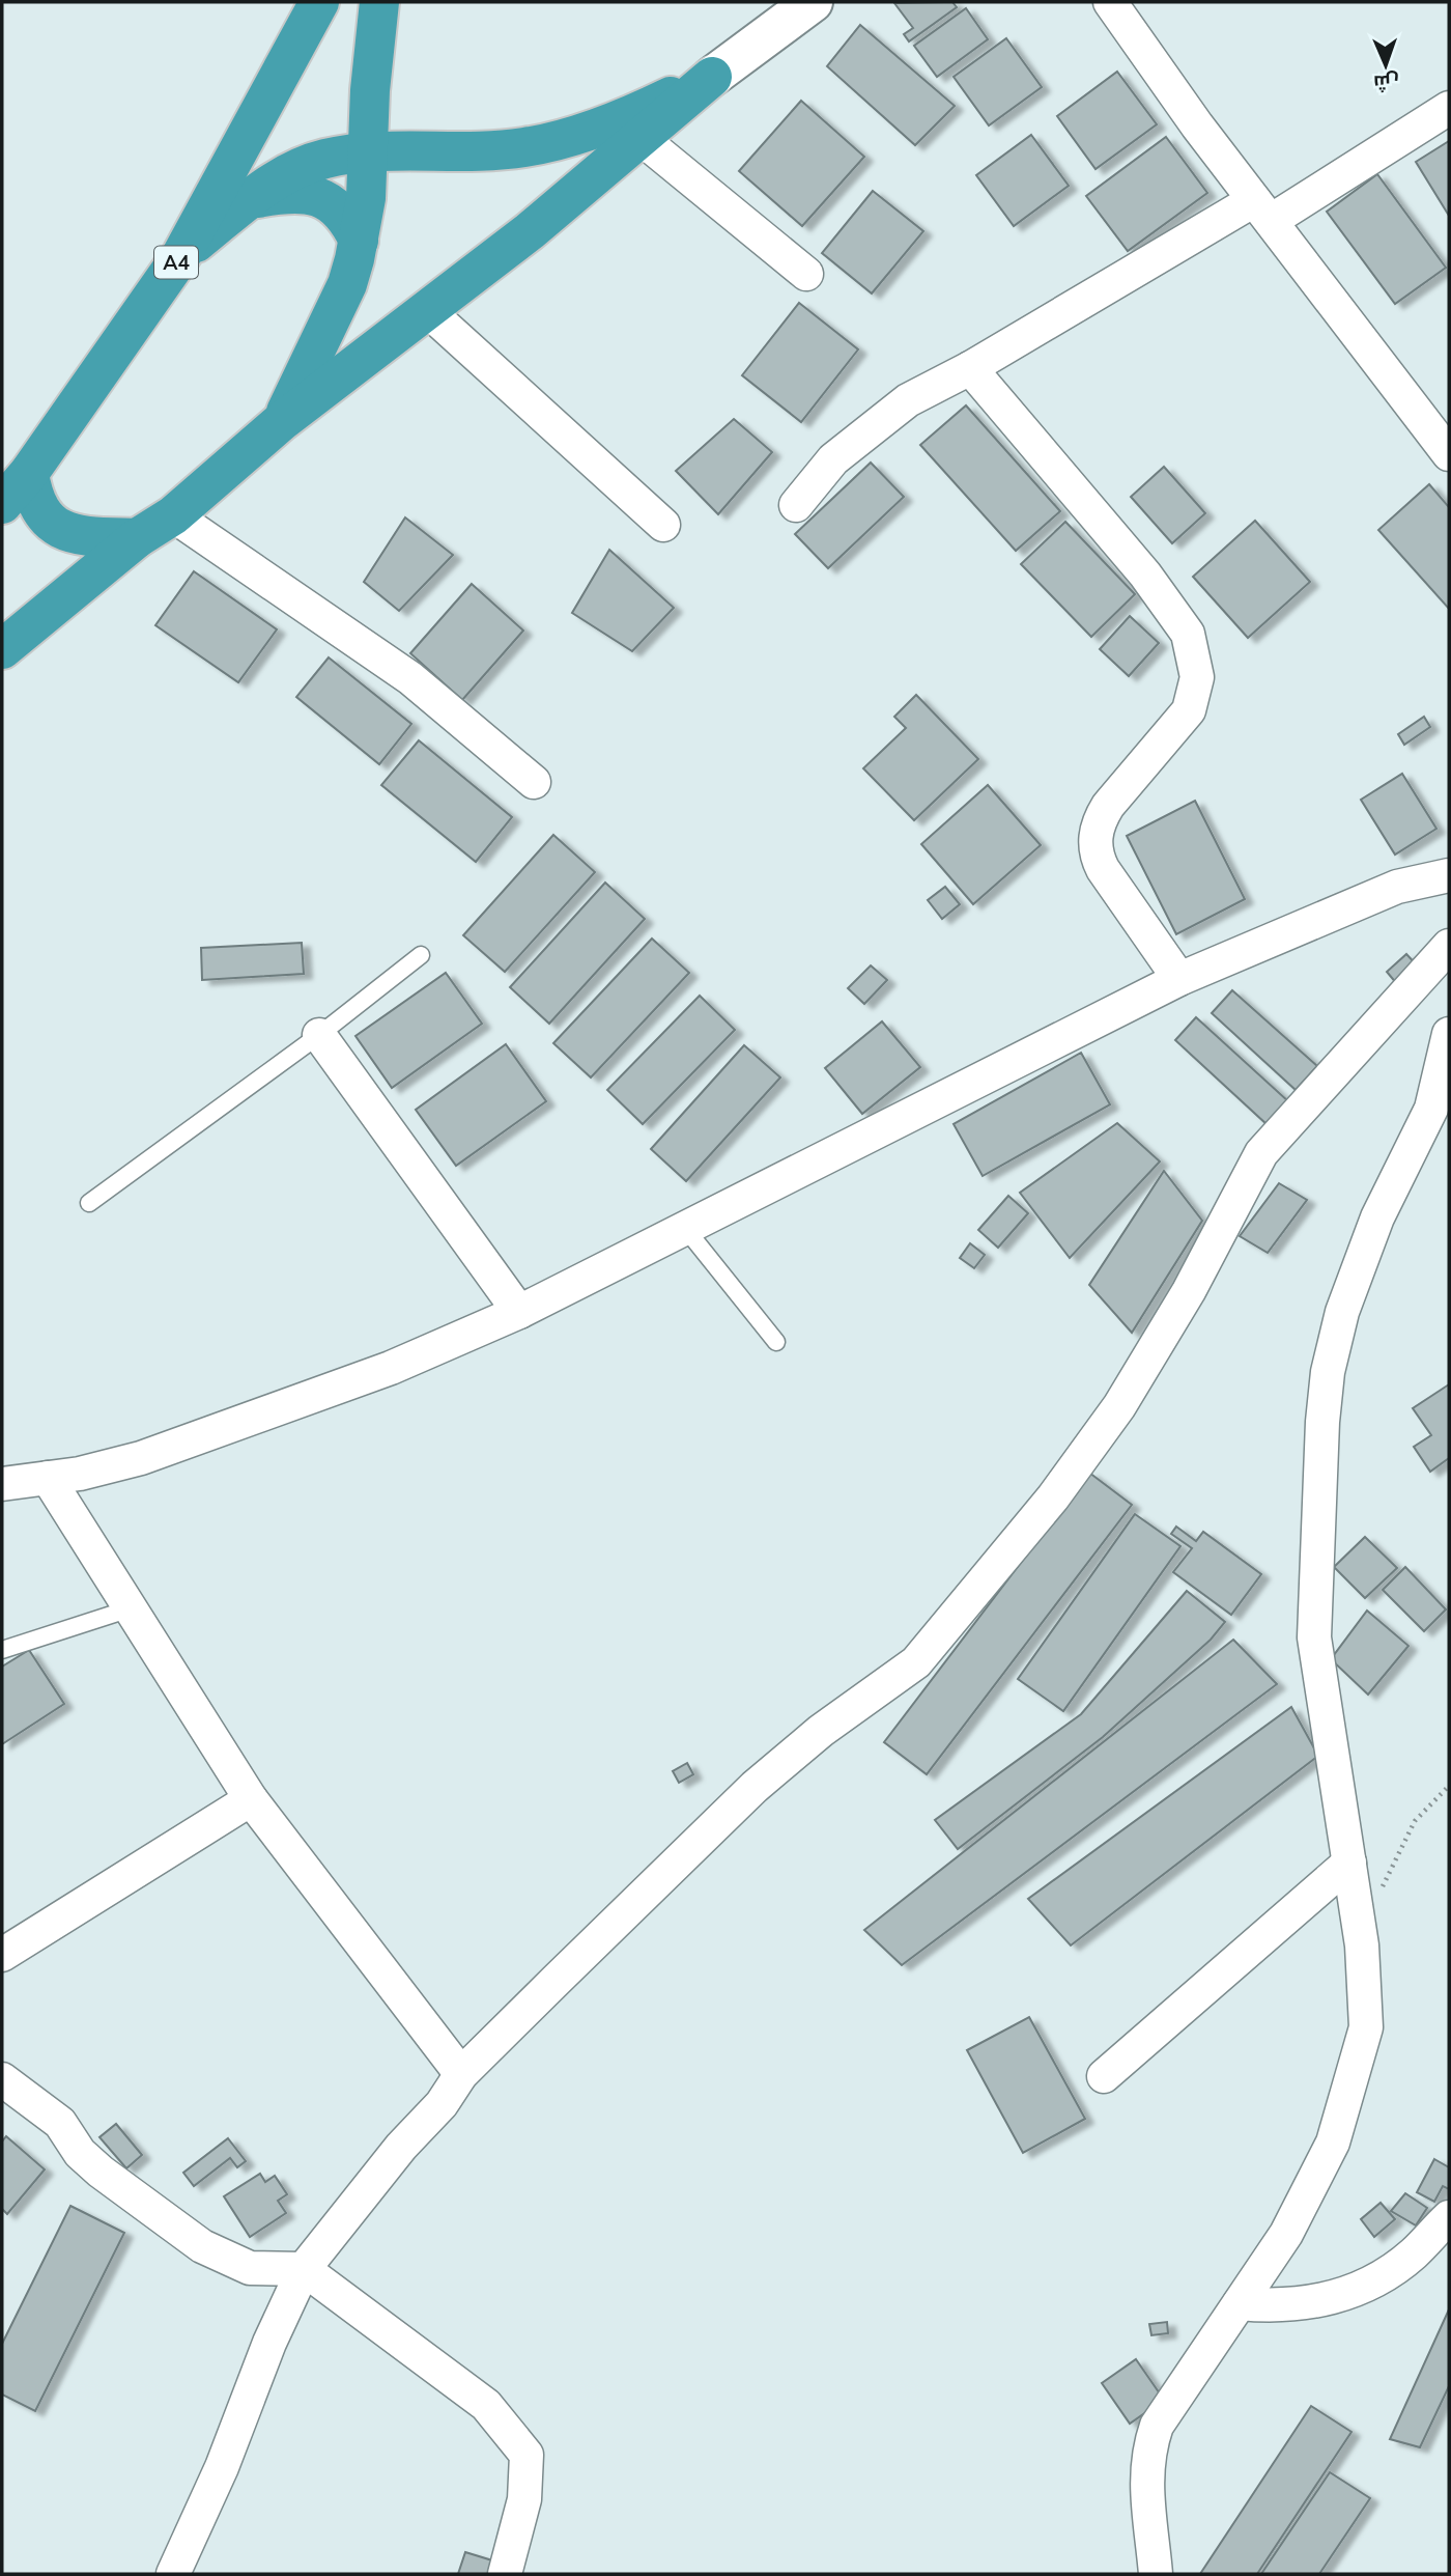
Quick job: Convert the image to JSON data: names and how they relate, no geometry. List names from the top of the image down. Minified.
{"streets":{"highway":["A4"]},"north":"bottom"}
